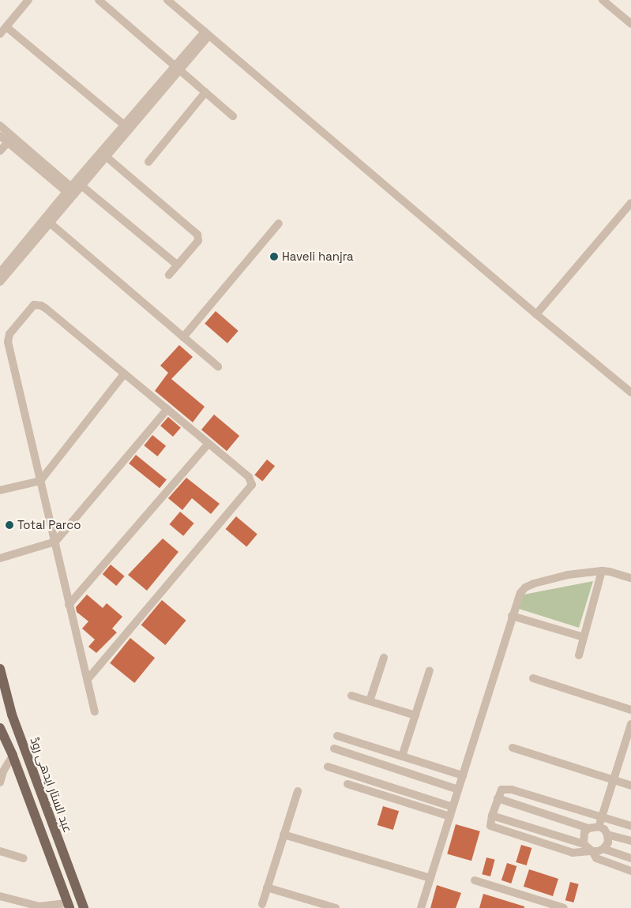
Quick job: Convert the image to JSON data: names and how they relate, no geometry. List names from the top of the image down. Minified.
{"streets":{"main road":["عبد الستار ایدھی روڈ"]},"places":["Haveli hanjra","Total Parco"]}
